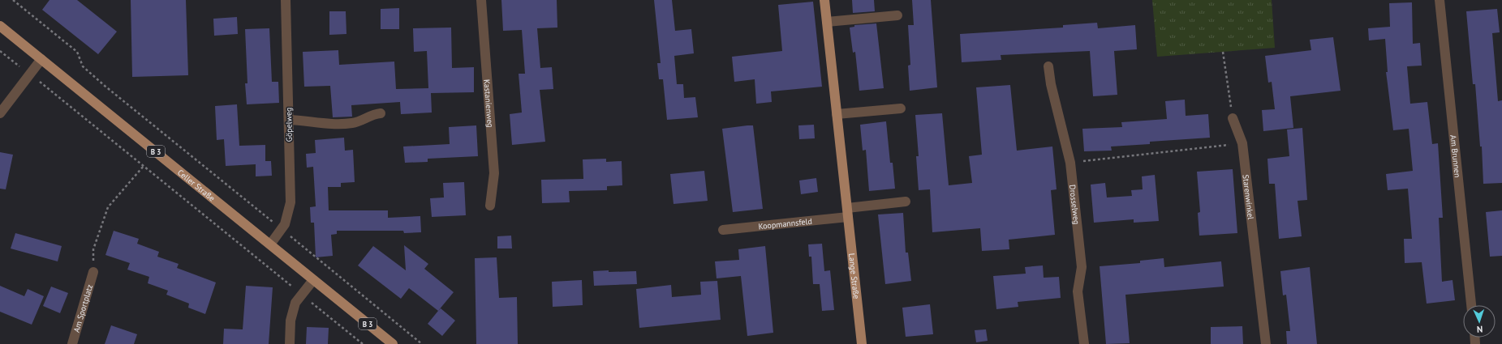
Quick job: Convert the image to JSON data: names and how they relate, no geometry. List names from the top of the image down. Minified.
{"streets":{"main road":["B 3","Celler Straße","Lange Straße"],"street":["Kastanienweg","Göpelweg","Am Brunnen","Starenwinkel","Drosselweg","Koopmannsfeld","Am Sportplatz"]},"crossings":[["Göpelweg","Celler Straße"],["Koopmannsfeld","Lange Straße"]],"north":"bottom"}
